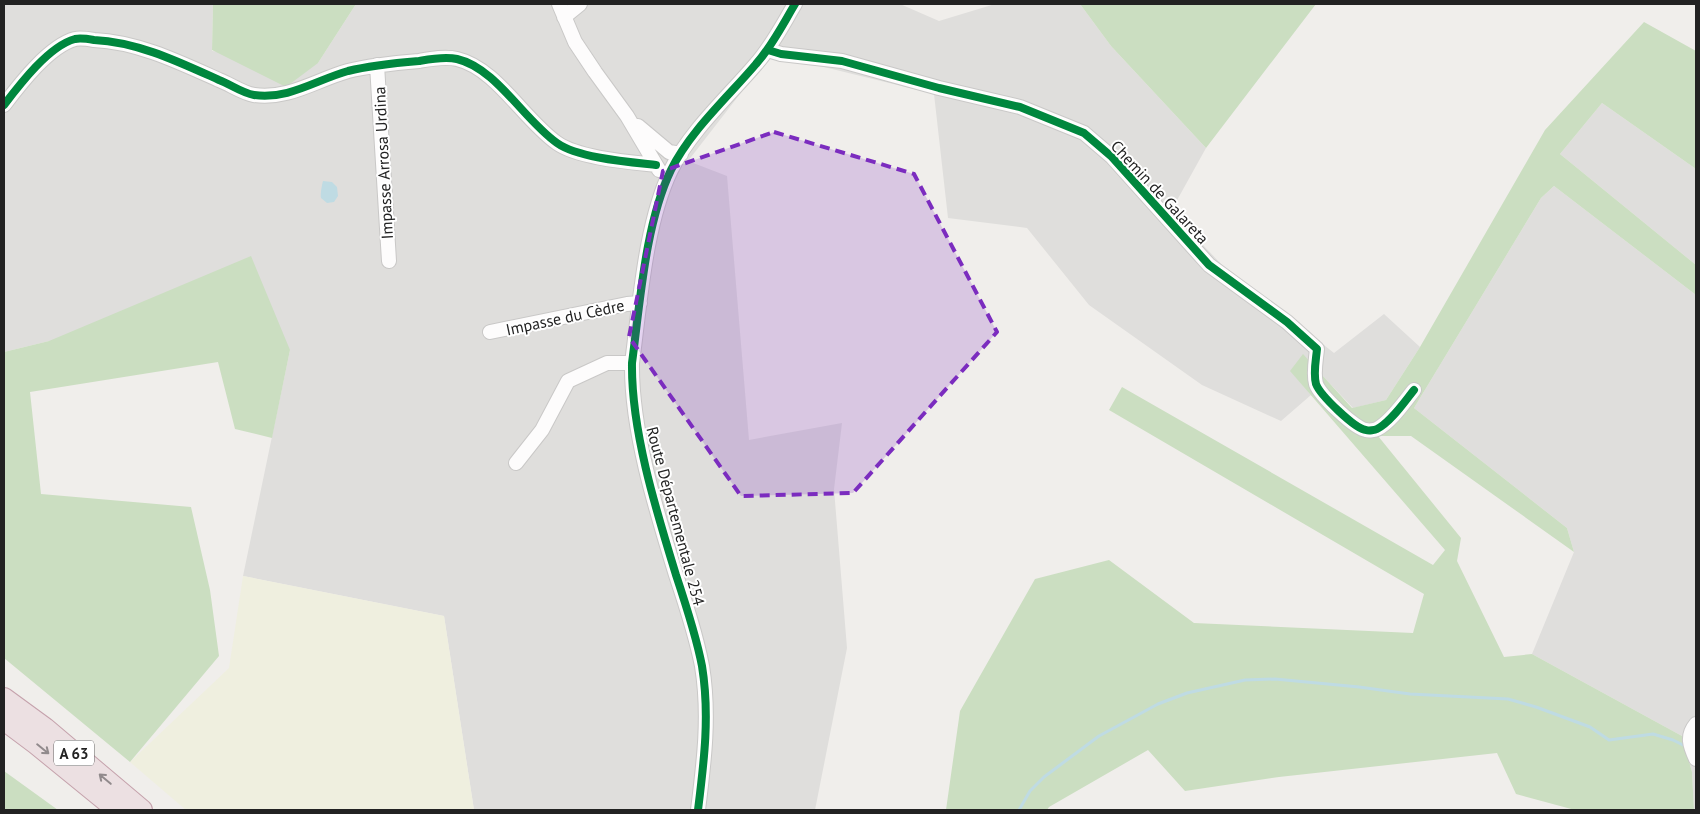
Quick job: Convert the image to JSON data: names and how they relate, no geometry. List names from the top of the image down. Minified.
{"streets":{"highway":["A 63"],"street":["Impasse Arrosa Urdina","Chemin de Galareta","Impasse du Cèdre","Route Départementale 254"]},"crossings":[["Chemin de Galareta","Route Départementale 254"],["Impasse du Cèdre","Route Départementale 254"]]}
